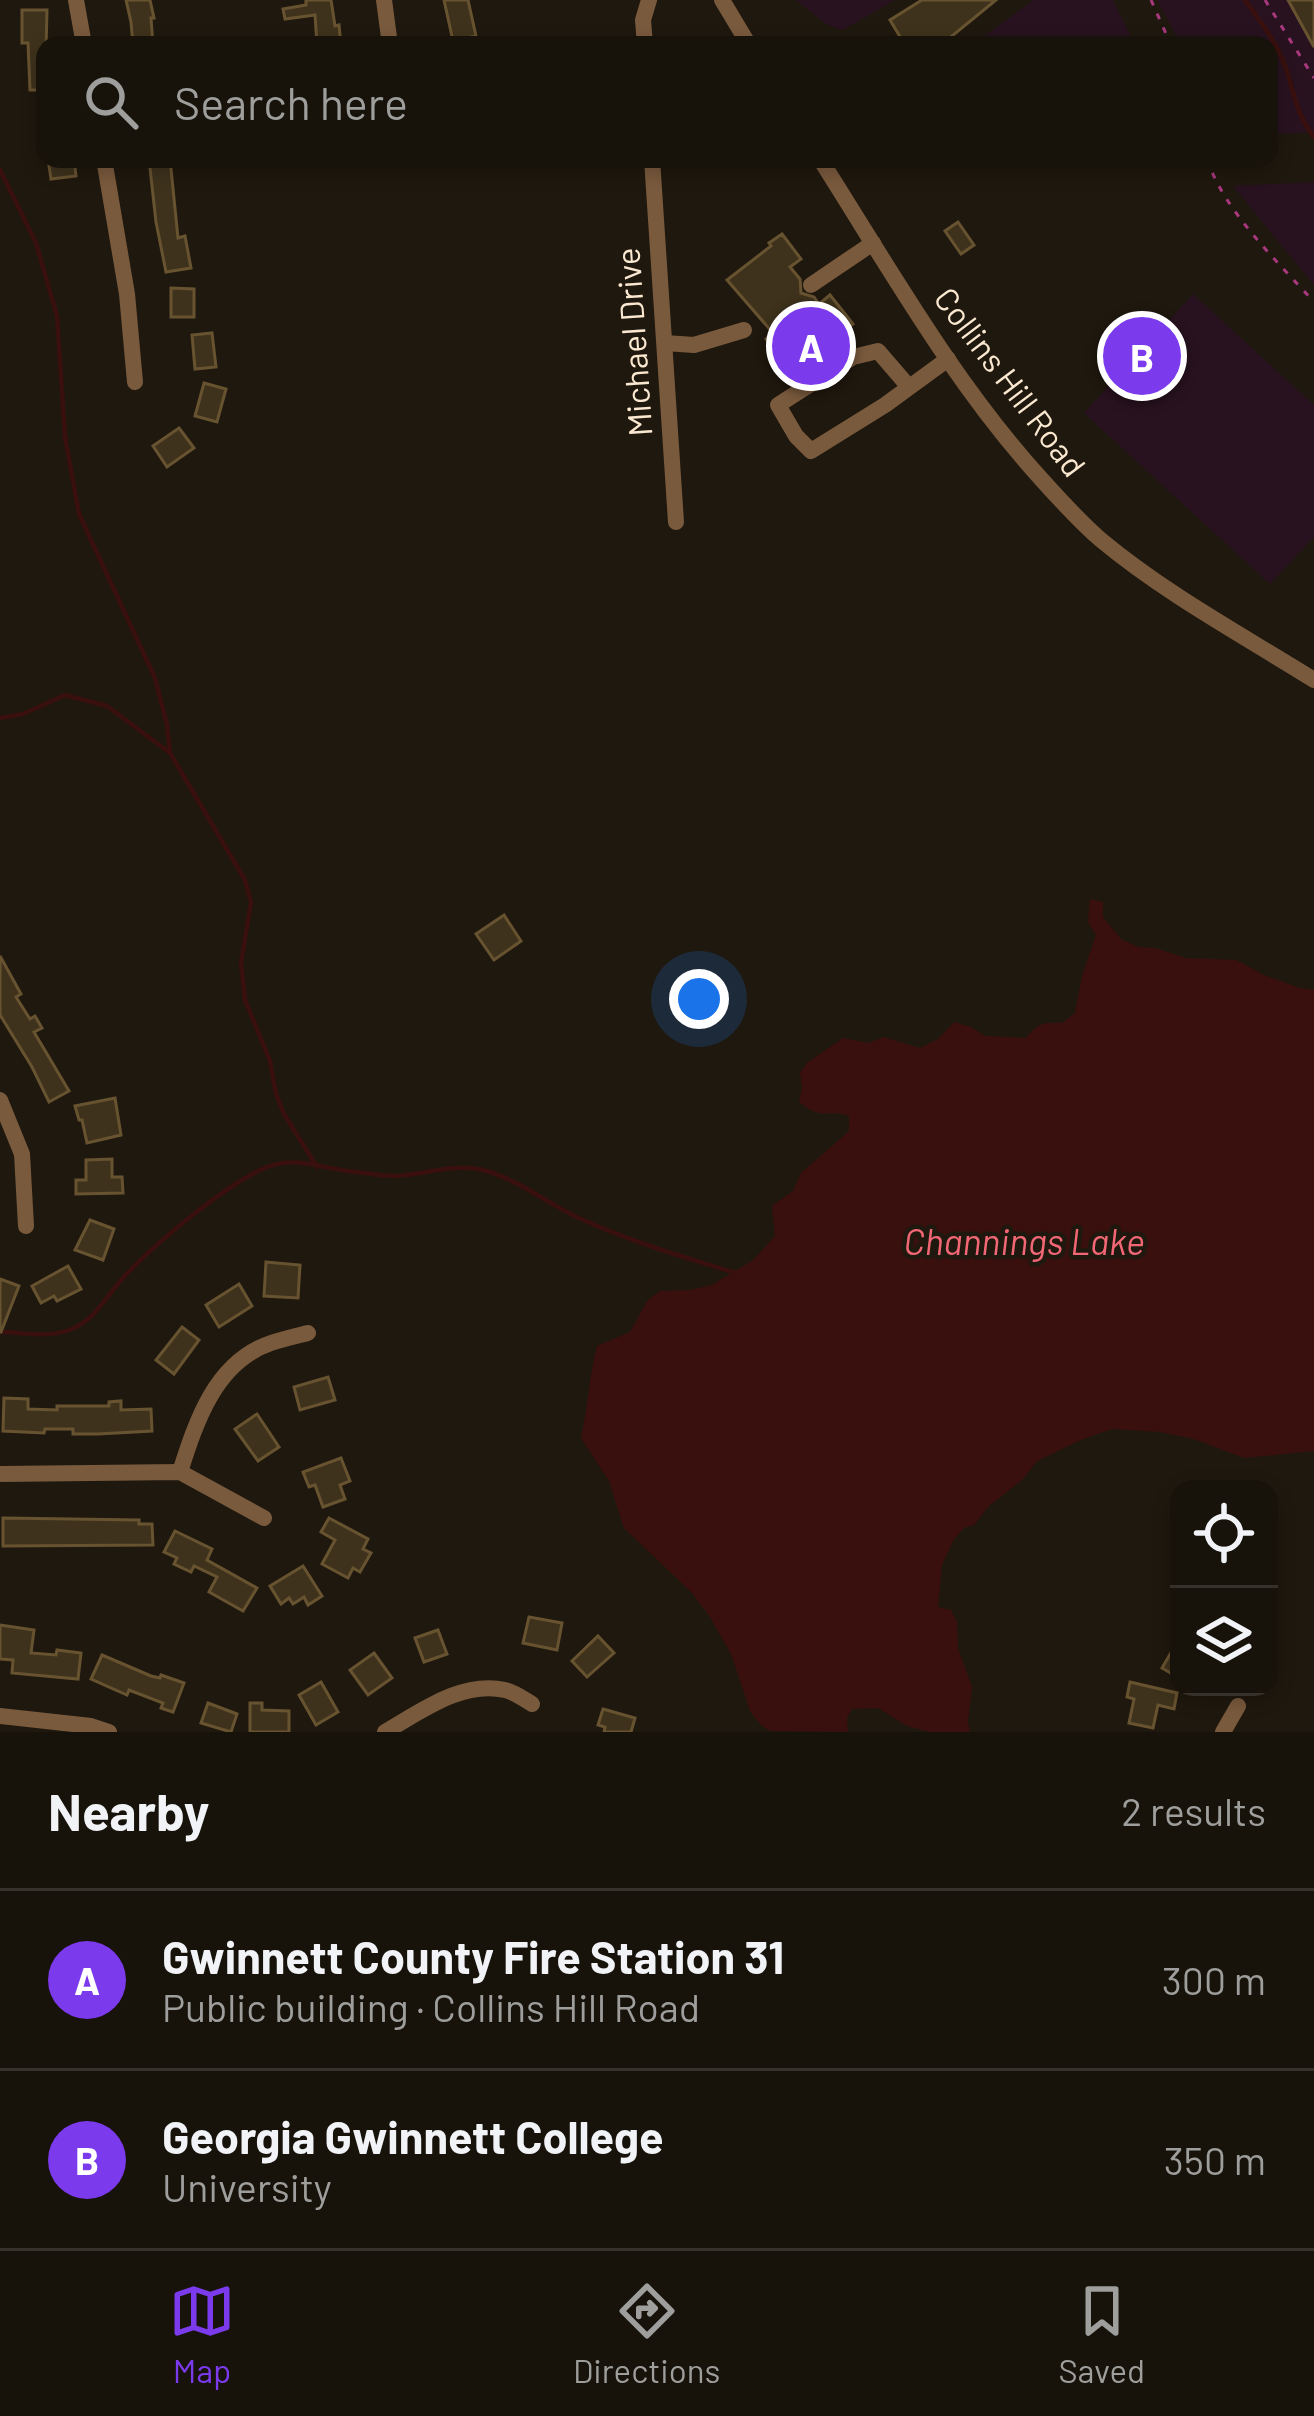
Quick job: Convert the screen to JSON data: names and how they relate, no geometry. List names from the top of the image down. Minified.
{"streets":{"street":["Michael Drive","Collins Hill Road"]},"water":["Channings Lake"],"page":{"search":"Search here","pins":["A","B"],"heading":["Nearby","2 results"],"list":[{"mark":"A","name":"Gwinnett County Fire Station 31","note":"Public building · Collins Hill Road","value":"300 m"},{"mark":"B","name":"Georgia Gwinnett College","note":"University","value":"350 m"}],"nav":["Map","Directions","Saved"]}}
